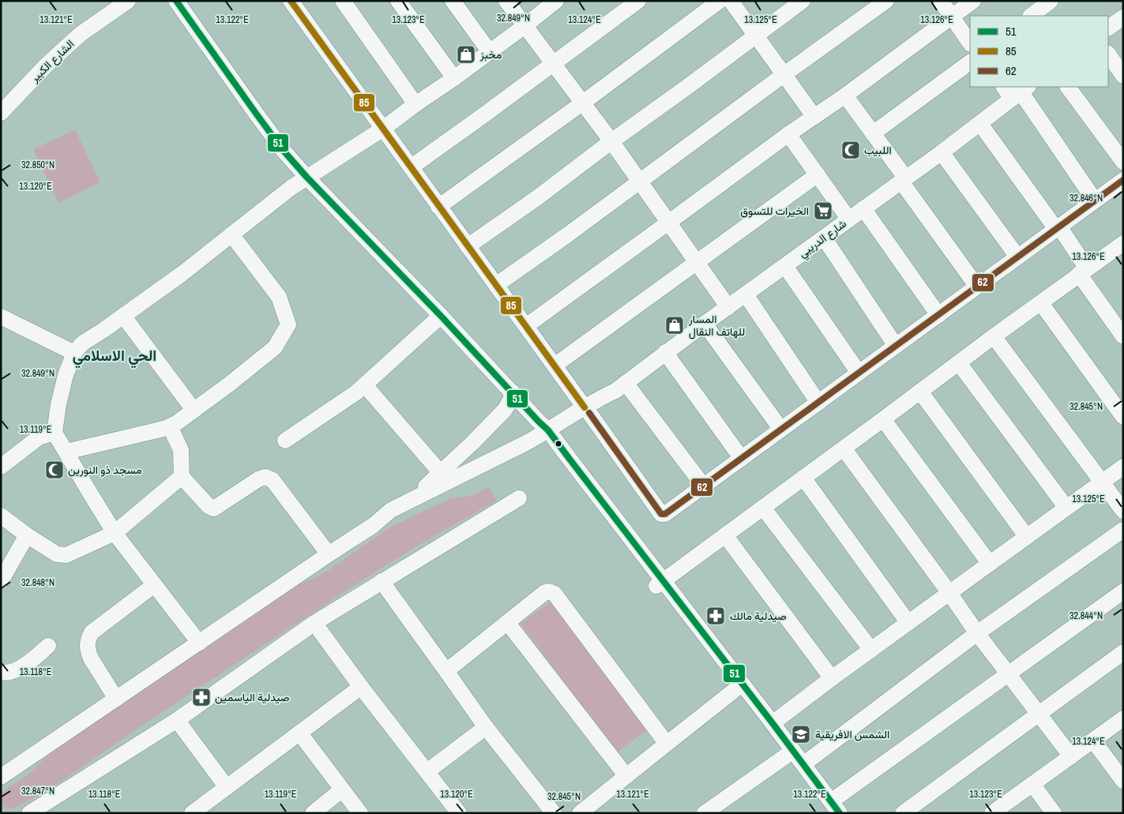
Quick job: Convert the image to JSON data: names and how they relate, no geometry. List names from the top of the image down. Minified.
{"streets":{"street":["الشارع الكبير","شارع الدريبي"]},"districts":["الحي الاسلامي"],"places":{"shop":["مخبز","المسار للهاتف النقال"],"mosque":["اللبيب","مسجد ذو النورين"],"supermarket":["الخيرات للتسوق"],"pharmacy":["صيدلية مالك","صيدلية الياسمين"],"school or university":["الشمس الافريقية"]},"lines":["transit line 51","transit line 85","transit line 62"],"legend":["51","85","62"],"coordinates":["32.849°N","13.121°E","13.122°E","13.123°E","13.124°E","13.125°E","13.126°E","32.850°N","13.120°E","32.846°N","32.845°N","13.119°E","32.848°N","32.844°N","13.118°E","32.847°N"]}
